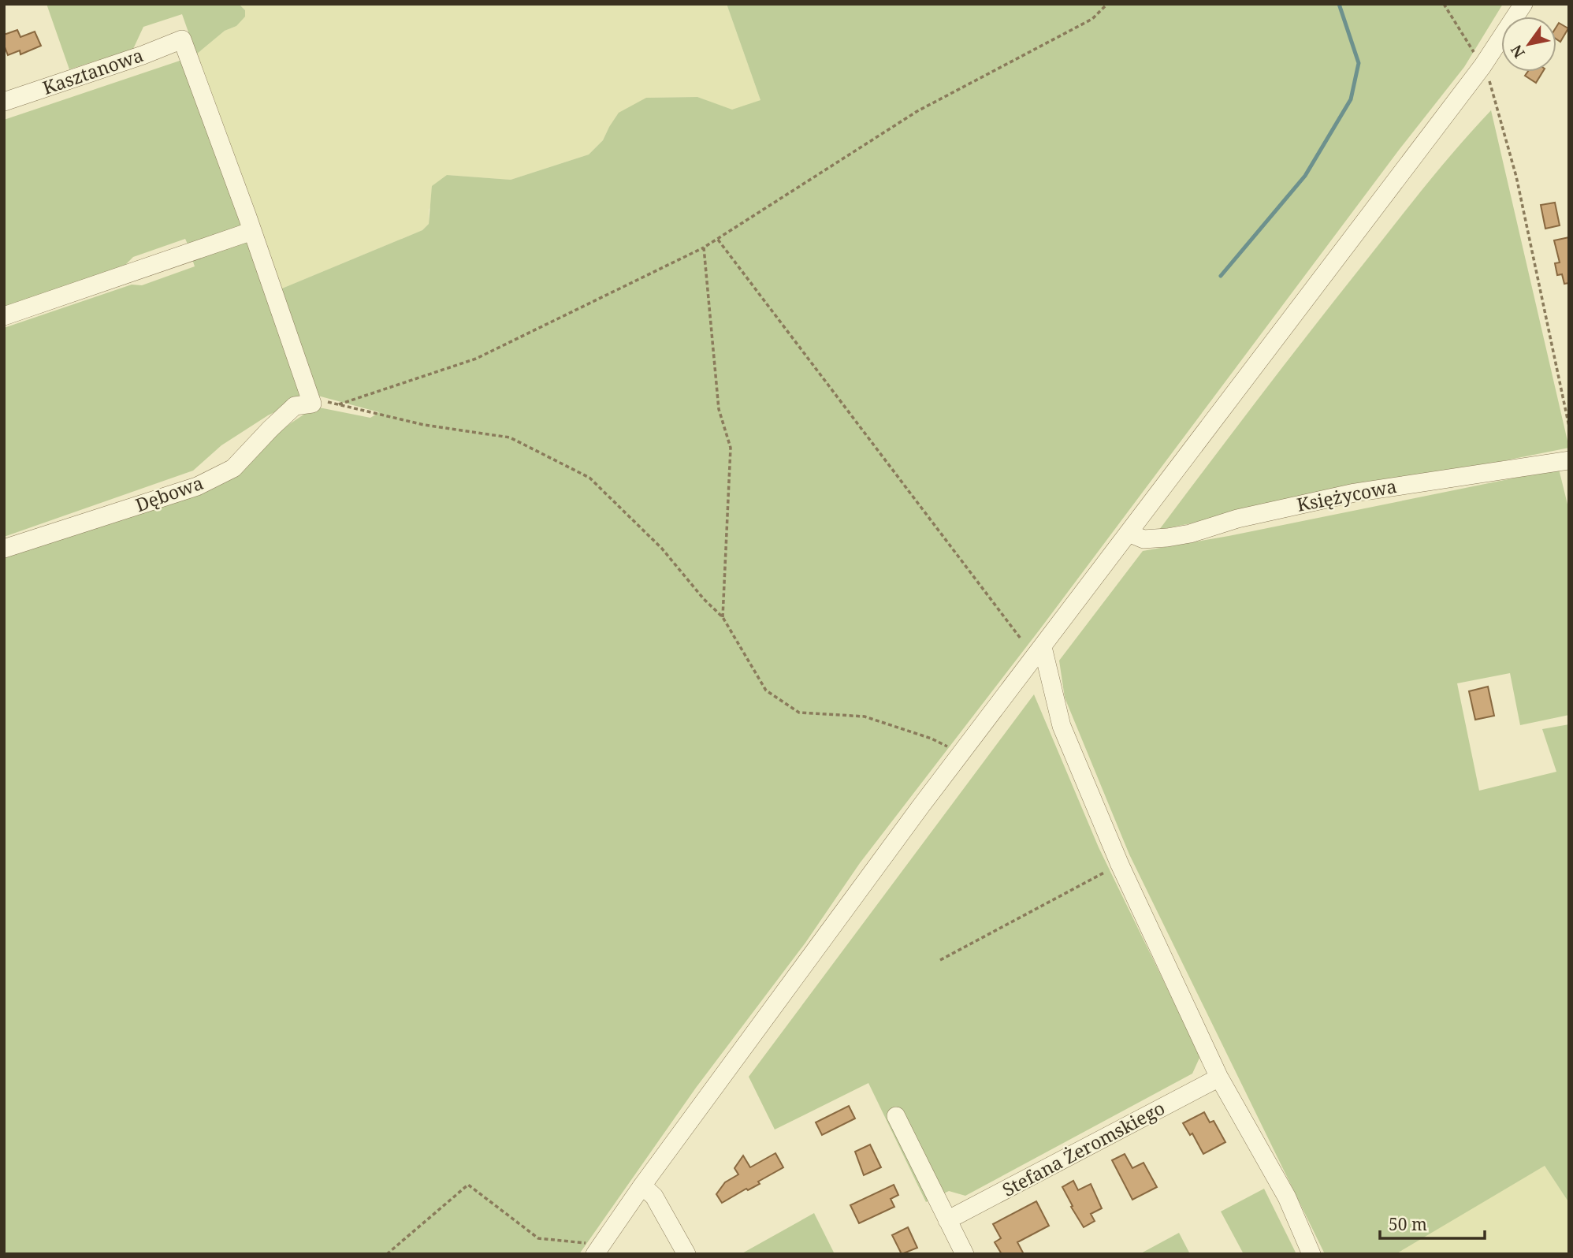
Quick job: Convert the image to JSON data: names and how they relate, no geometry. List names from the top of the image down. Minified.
{"streets":{"street":["Kasztanowa","Dębowa","Księżycowa","Stefana Żeromskiego"]},"scale_bar":"50 m","north":"bottom left"}
